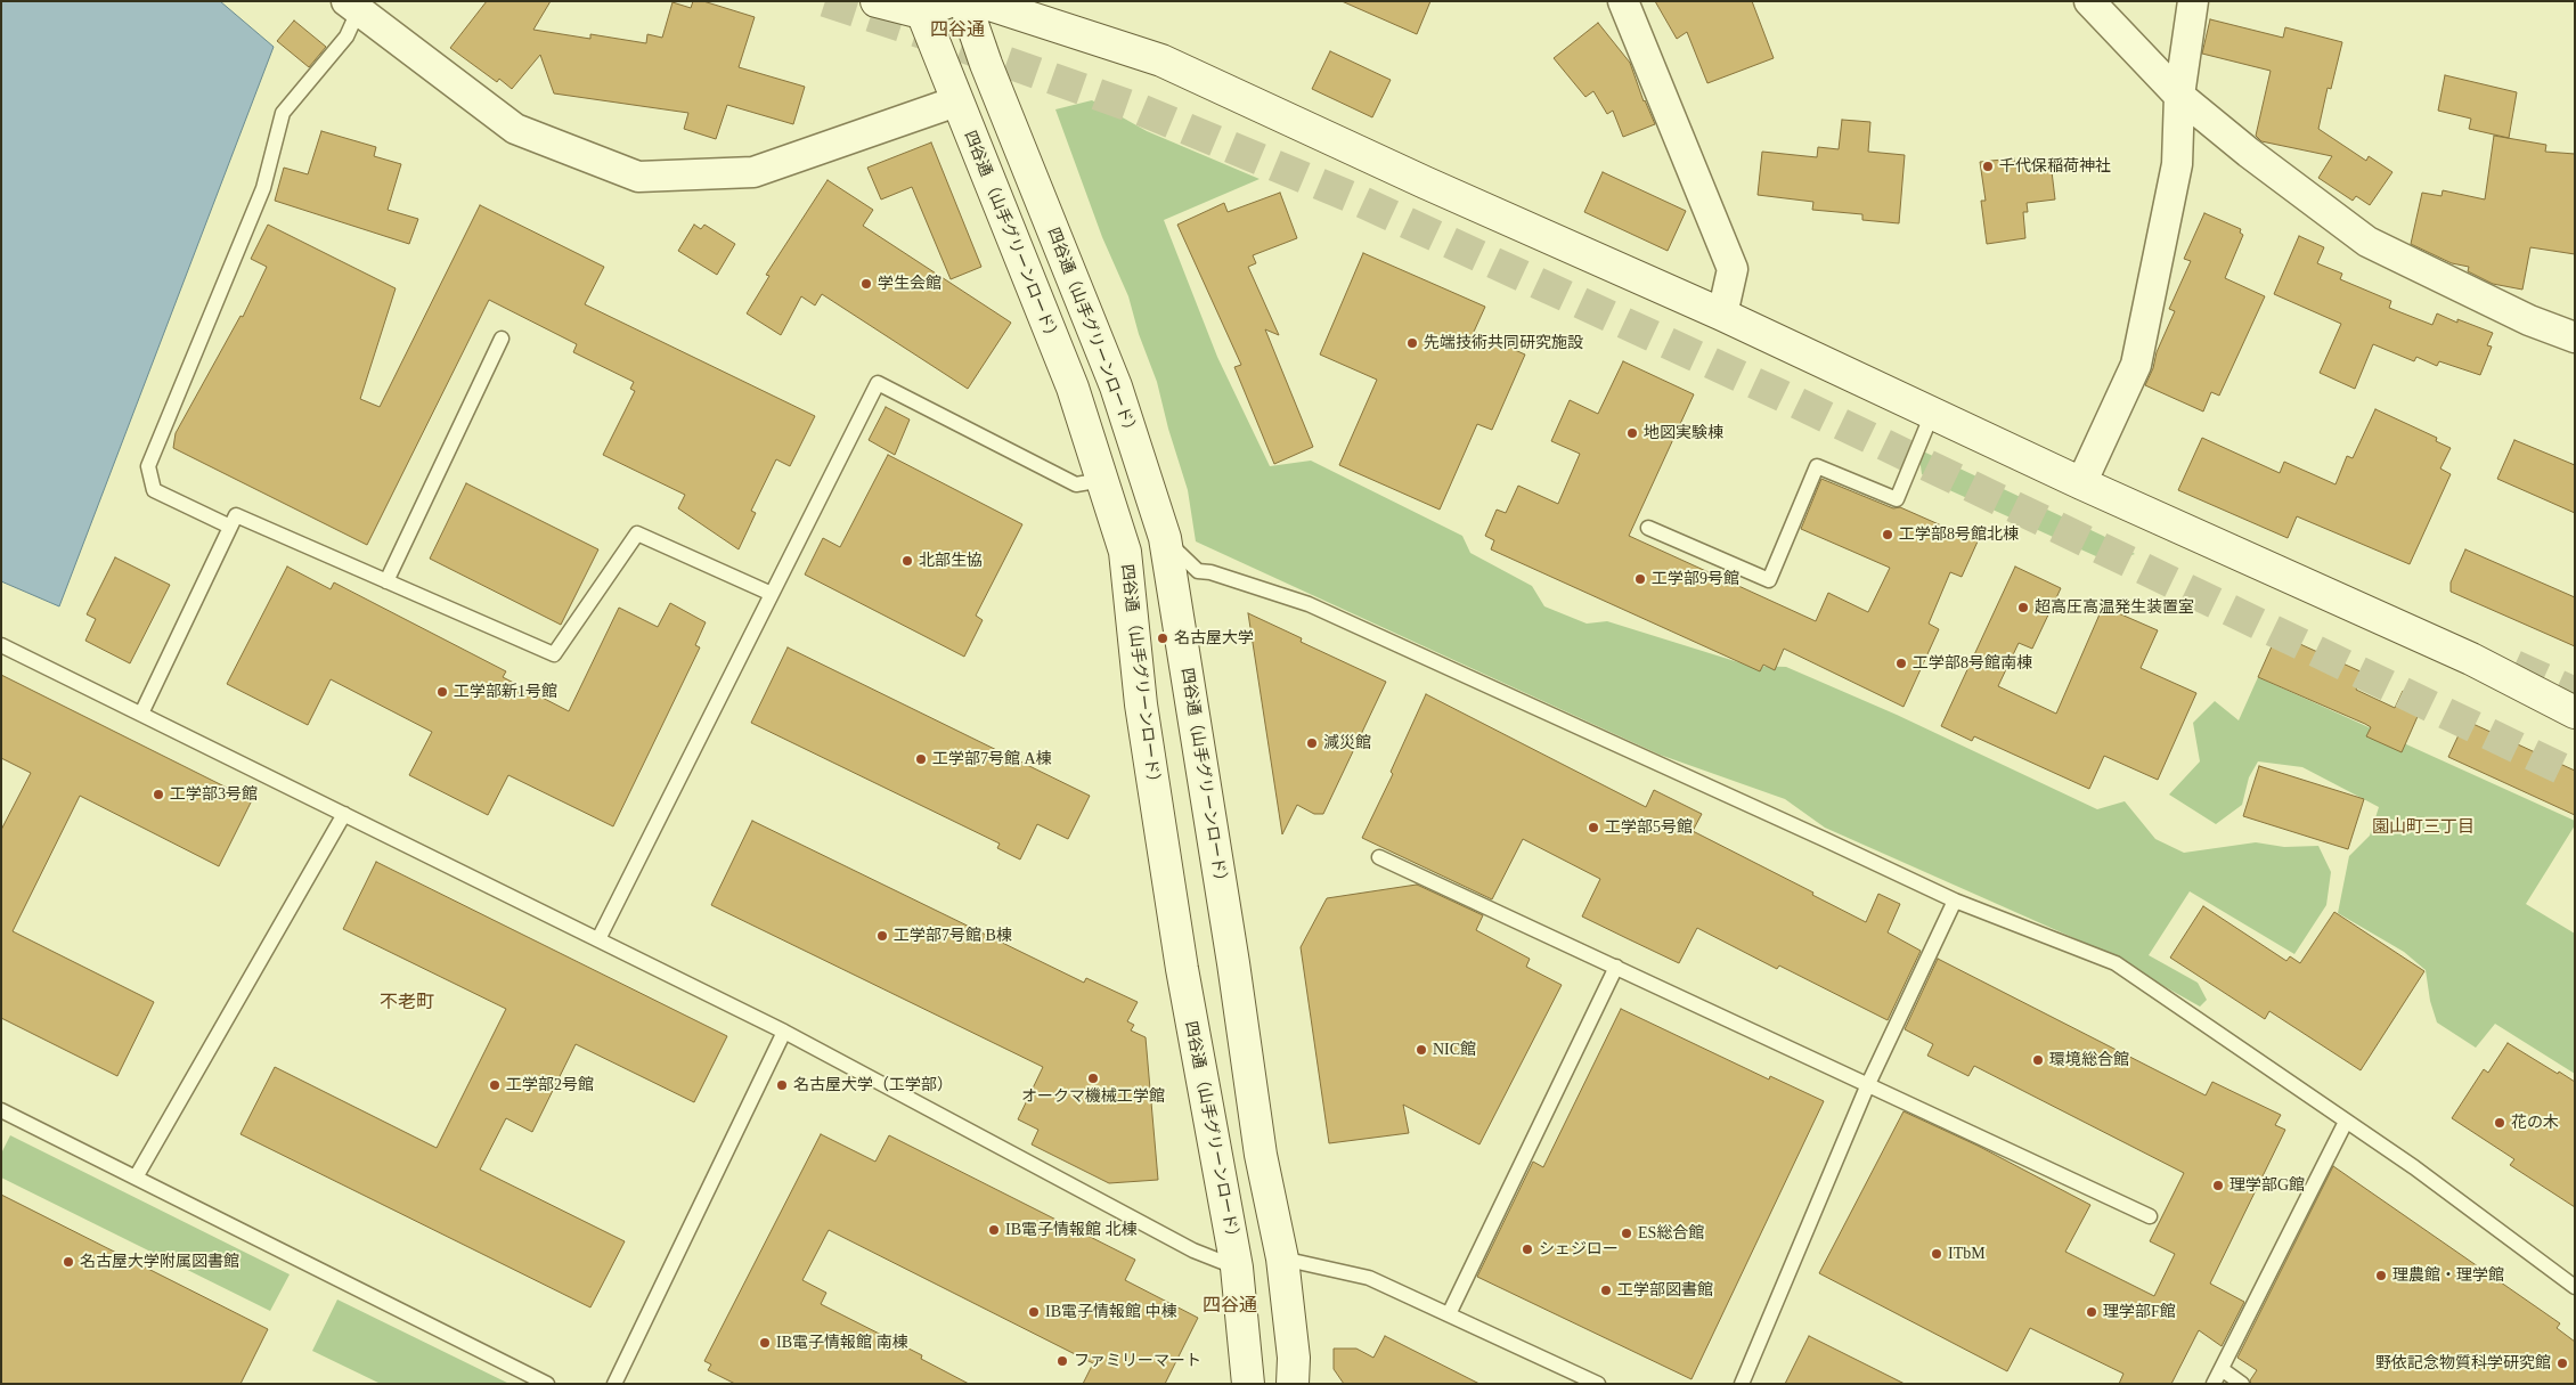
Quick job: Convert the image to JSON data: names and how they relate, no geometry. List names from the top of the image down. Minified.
{"streets":{"street":["四谷通 （山手グリーンロード）","四谷通（山手グリーンロード）"]},"districts":["四谷通","園山町三丁目","不老町","四谷通"],"places":["千代保稲荷神社","学生会館","先端技術共同研究施設","地図実験棟","工学部8号館北棟","北部生協","工学部9号館","超高圧高温発生装置室","名古屋大学","工学部8号館南棟","工学部新1号館","減災館","工学部7号館 A棟","工学部3号館","工学部5号館","工学部7号館 B棟","NIC館","環境総合館","オークマ機械工学館","工学部2号館","名古屋大学（工学部）","花の木","理学部G館","IB電子情報館 北棟","ES総合館","シェジロー","ITbM","名古屋大学附属図書館","理農館・理学館","工学部図書館","IB電子情報館 中棟","理学部F館","IB電子情報館 南棟","ファミリーマート","野依記念物質科学研究館"]}
